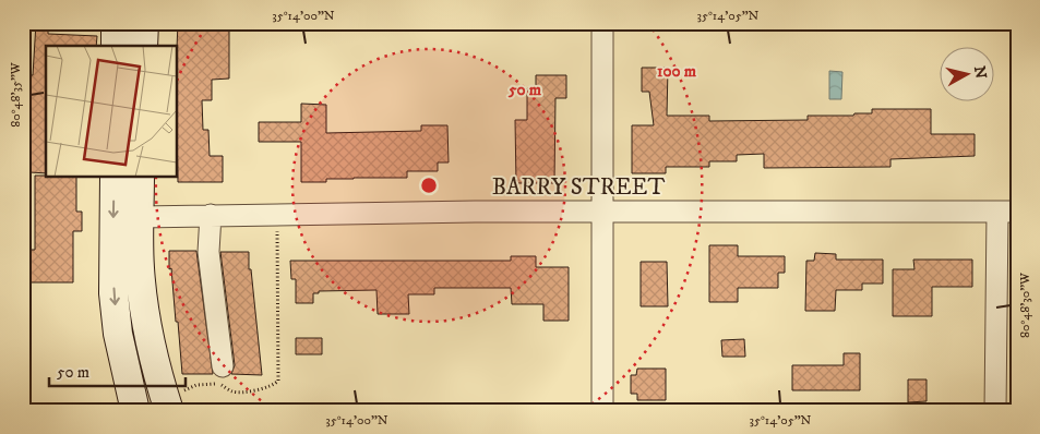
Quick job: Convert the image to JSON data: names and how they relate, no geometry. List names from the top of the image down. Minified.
{"streets":{"street":["BARRY STREET"]},"scale_bar":"50 m","north":"right","coordinates":["35°14'00\"N","35°14'05\"N","80°48'35\"W","80°48'30\"W"],"rings":["100 m","50 m"]}
